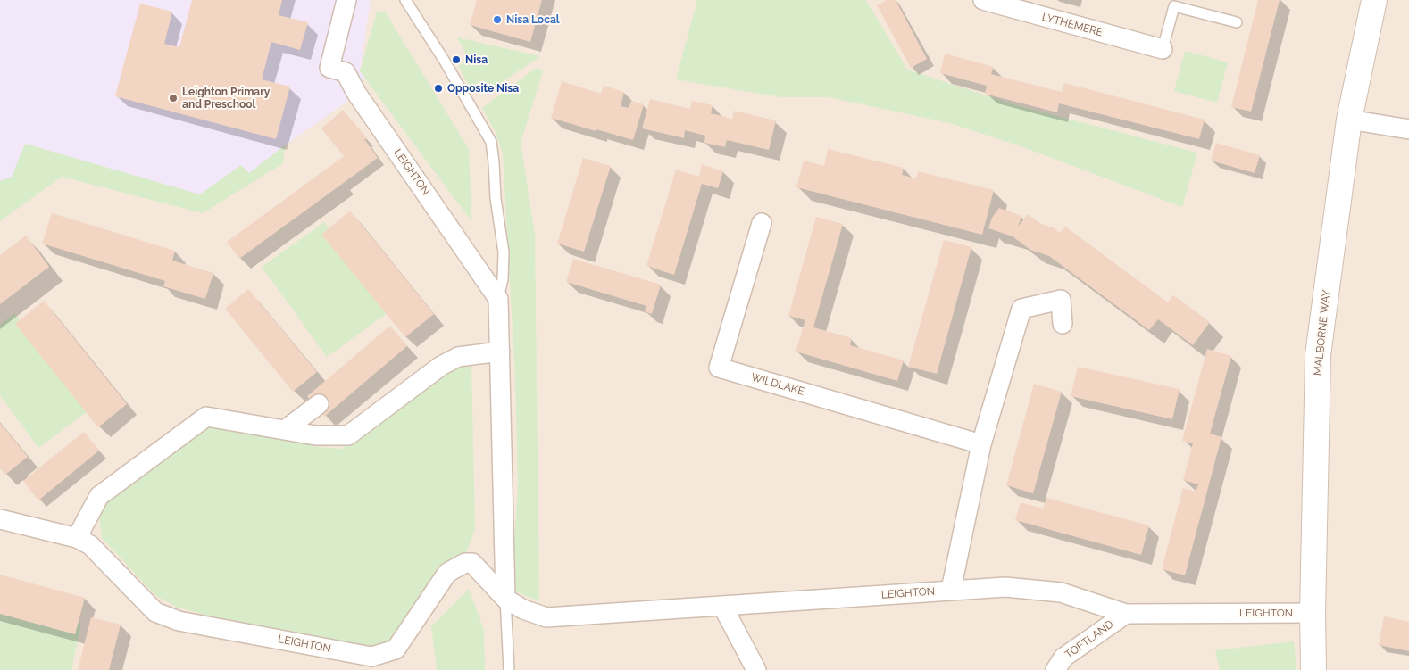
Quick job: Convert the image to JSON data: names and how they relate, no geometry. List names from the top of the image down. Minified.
{"streets":{"street":["LYTHEMERE","LEIGHTON","MALBORNE WAY","WILDLAKE","TOFTLAND"]},"crossings":[["LEIGHTON","MALBORNE WAY"],["LEIGHTON","TOFTLAND"]],"places":["Nisa Local","Nisa","Opposite Nisa","Leighton Primary and Preschool"]}
